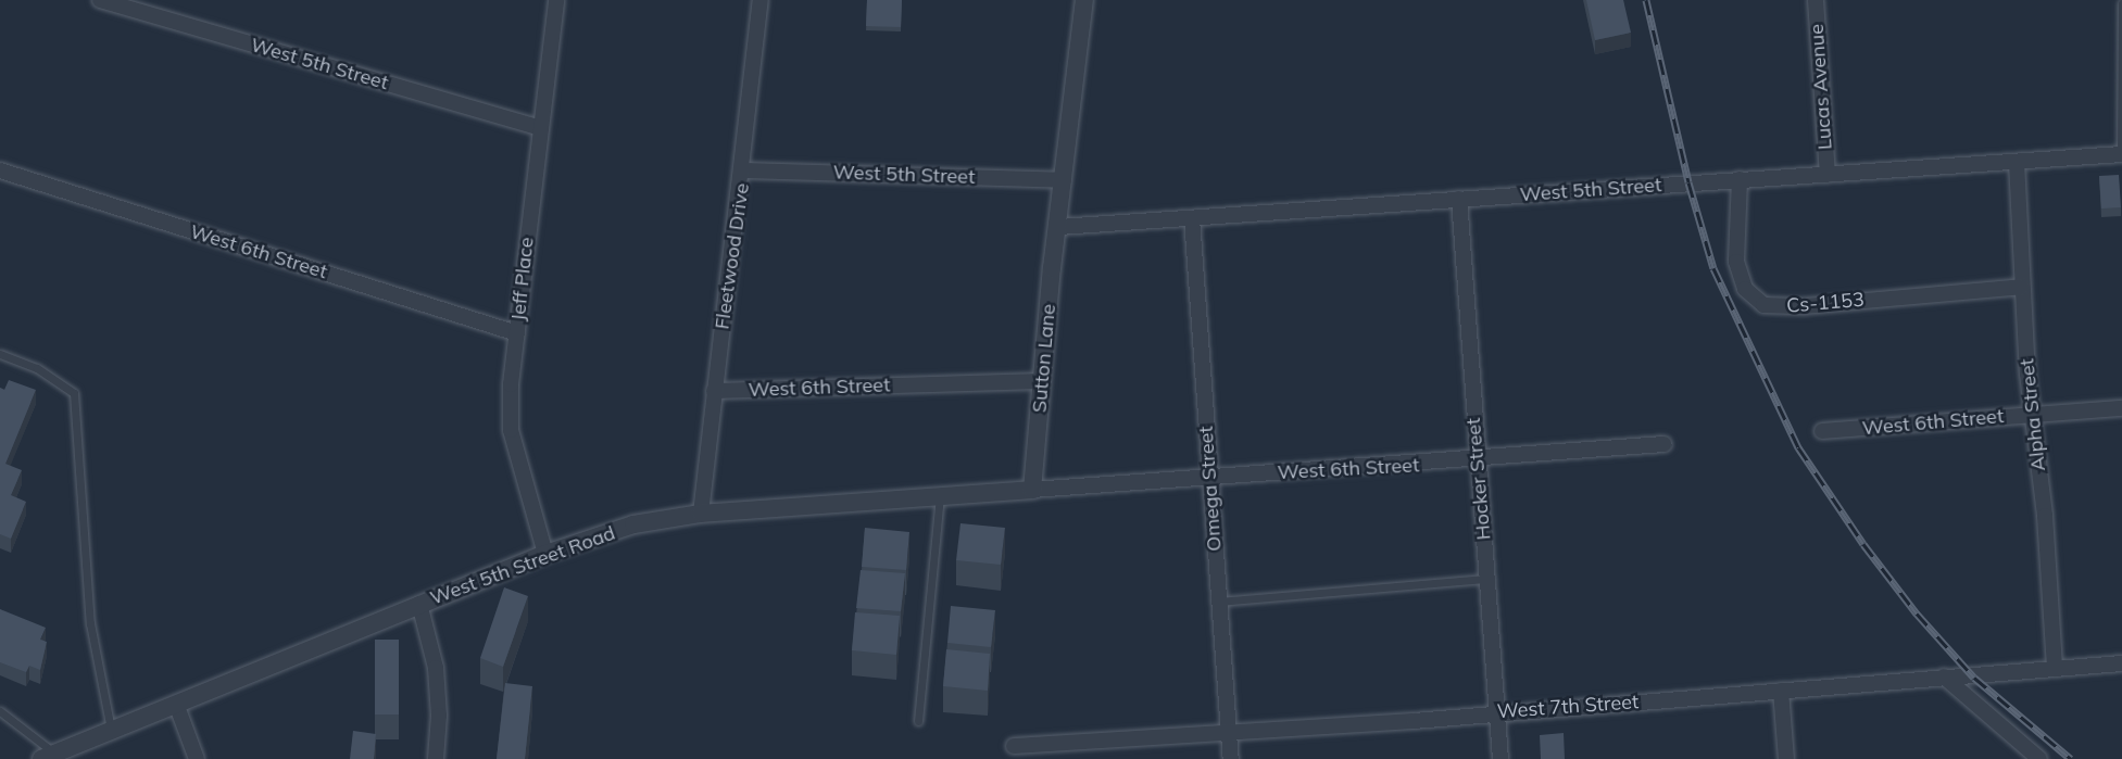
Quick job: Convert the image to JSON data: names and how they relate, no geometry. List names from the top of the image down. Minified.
{"streets":{"street":["West 5th Street","Lucas Avenue","West 6th Street","Fleetwood Drive","Jeff Place","Cs-1153","Sutton Lane","Alpha Street","Hocker Street","Omega Street","West 5th Street Road","West 7th Street"]},"crossings":[["West 5th Street","Lucas Avenue"],["West 5th Street","Fleetwood Drive"],["West 5th Street","Jeff Place"],["West 5th Street","Cs-1153"],["West 5th Street","Sutton Lane"],["West 5th Street","Alpha Street"],["West 5th Street","Hocker Street"],["West 5th Street","Omega Street"],["West 6th Street","Fleetwood Drive"],["West 6th Street","Jeff Place"],["West 6th Street","Sutton Lane"],["West 6th Street","Alpha Street"],["West 6th Street","Hocker Street"],["West 6th Street","Omega Street"],["West 6th Street","West 5th Street Road"],["Fleetwood Drive","West 5th Street Road"],["Jeff Place","West 5th Street Road"],["Cs-1153","Alpha Street"],["Sutton Lane","West 5th Street Road"],["Alpha Street","West 7th Street"],["Hocker Street","West 7th Street"],["Omega Street","West 7th Street"]]}
